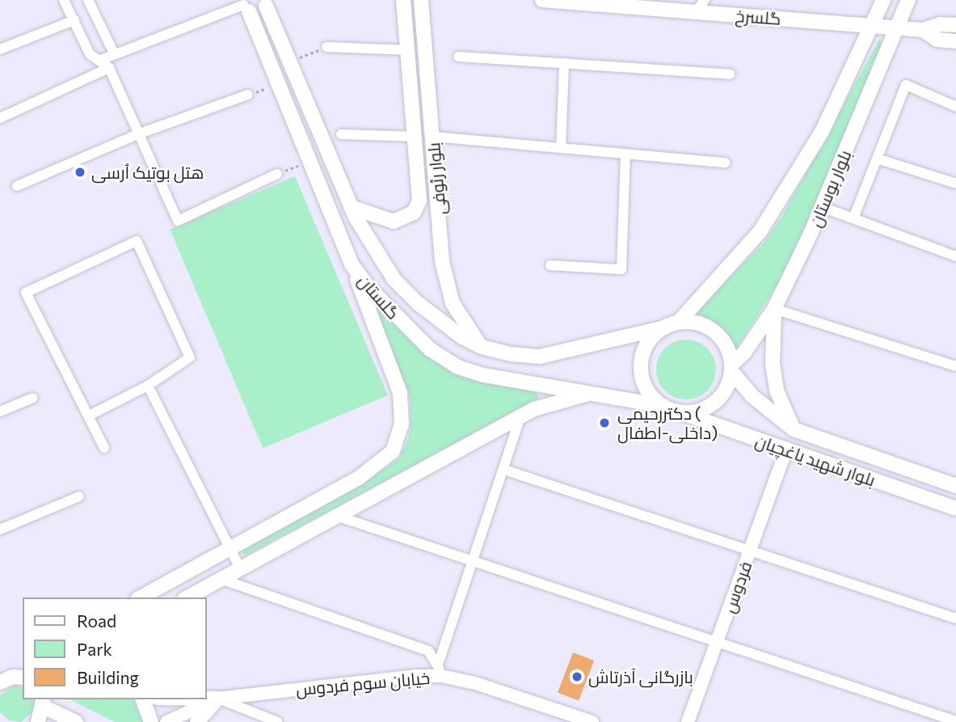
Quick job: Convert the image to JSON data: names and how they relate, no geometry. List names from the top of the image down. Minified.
{"streets":{"main road":["گلسرخ","بلوار رئوفی","بلوار بوستان","گلستان","بلوار شهید یاغچیان"],"street":["فردوس","خیابان سوم فردوس"]},"crossings":[["گلسرخ","بلوار بوستان"],["بلوار رئوفی","گلستان"],["بلوار بوستان","گلستان"],["بلوار بوستان","بلوار شهید یاغچیان"],["گلستان","بلوار شهید یاغچیان"],["بلوار شهید یاغچیان","فردوس"]],"places":["هتل بوتیک اُرسی","دکتررحیمی ( داخلی-اطفال)","بازرگانی آذرتاش"],"legend":["Road","Park","Building"]}
